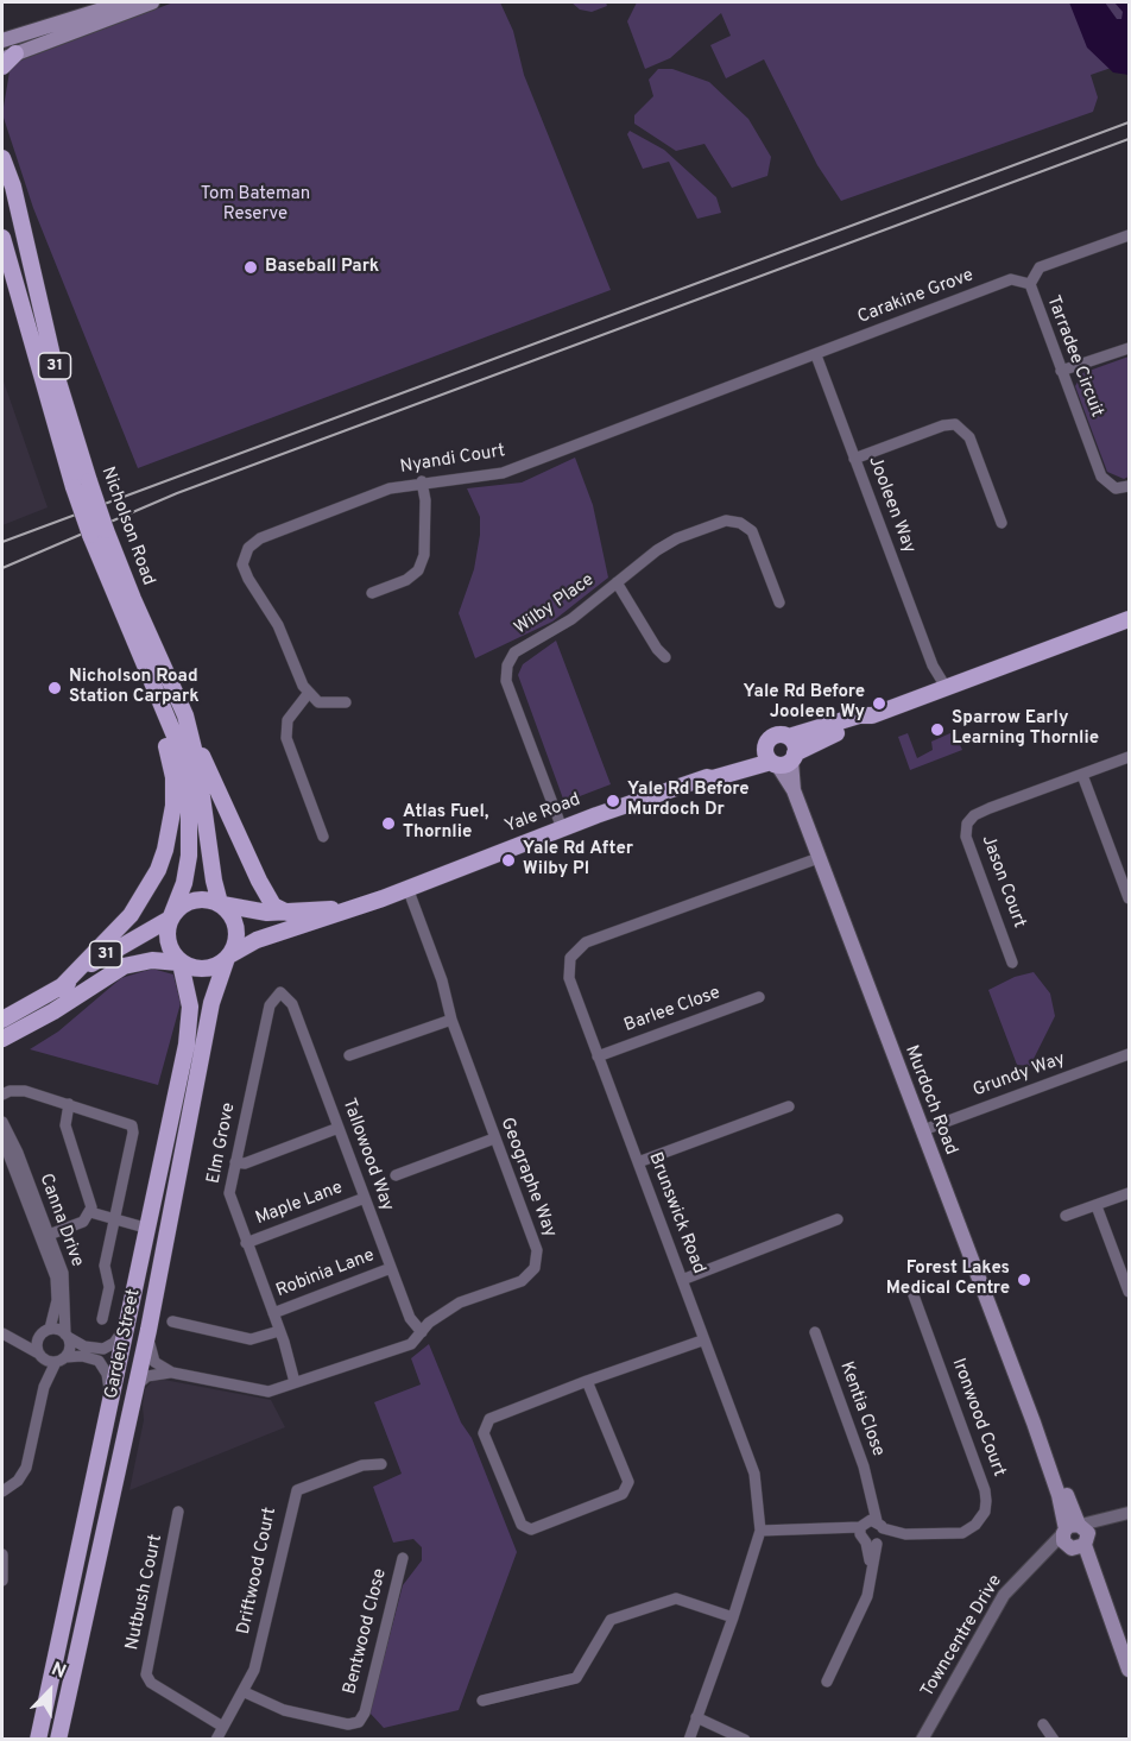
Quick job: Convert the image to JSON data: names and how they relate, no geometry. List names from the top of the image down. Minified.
{"streets":{"main road":["31","Nicholson Road","Yale Road","Murdoch Road","Garden Street"],"street":["Carakine Grove","Tarradee Circuit","Nyandi Court","Jooleen Way","Wilby Place","Jason Court","Barlee Close","Grundy Way","Elm Grove","Tallowood Way","Geographe Way","Maple Lane","Brunswick Road","Canna Drive","Robinia Lane","Kentia Close","Ironwood Court","Driftwood Court","Nutbush Court","Bentwood Close","Towncentre Drive"]},"crossings":[["Carakine Grove","Tarradee Circuit"],["Carakine Grove","Nyandi Court"],["Carakine Grove","Jooleen Way"],["31","Nicholson Road"],["31","Yale Road"],["31","Garden Street"],["Nyandi Court","Jooleen Way"],["Jooleen Way","Yale Road"],["Nicholson Road","Yale Road"],["Nicholson Road","Garden Street"],["Wilby Place","Yale Road"],["Yale Road","Murdoch Road"],["Yale Road","Geographe Way"],["Yale Road","Garden Street"],["Barlee Close","Brunswick Road"],["Grundy Way","Murdoch Road"],["Murdoch Road","Brunswick Road"],["Murdoch Road","Towncentre Drive"],["Elm Grove","Tallowood Way"],["Elm Grove","Geographe Way"],["Elm Grove","Maple Lane"],["Elm Grove","Robinia Lane"],["Tallowood Way","Geographe Way"],["Tallowood Way","Maple Lane"],["Tallowood Way","Robinia Lane"],["Geographe Way","Garden Street"],["Brunswick Road","Ironwood Court"],["Kentia Close","Ironwood Court"],["Driftwood Court","Nutbush Court"],["Driftwood Court","Bentwood Close"]],"parks":["Tom Bateman Reserve"],"places":["Baseball Park","Nicholson Road Station Carpark","Yale Rd Before Jooleen Wy","Sparrow Early Learning Thornlie","Yale Rd Before Murdoch Dr","Atlas Fuel, Thornlie","Yale Rd After Wilby Pl","Forest Lakes Medical Centre"],"north":"top right"}
